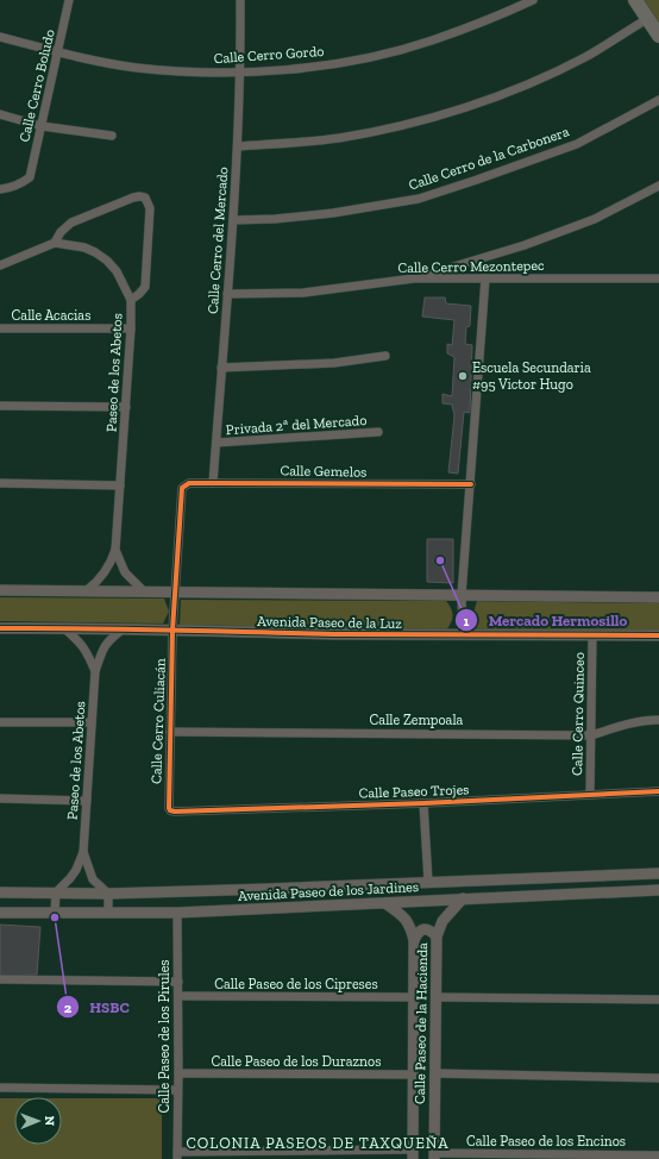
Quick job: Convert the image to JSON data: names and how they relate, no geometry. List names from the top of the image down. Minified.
{"streets":{"street":["Calle Cerro Gordo","Calle Cerro Boludo","Calle Cerro de la Carbonera","Calle Cerro del Mercado","Calle Cerro Mezontepec","Calle Acacias","Paseo de los Abetos","Privada 2ª del Mercado","Calle Gemelos","Avenida Paseo de la Luz","Calle Cerro Quinceo","Calle Zempoala","Calle Cerro Culiacán","Calle Paseo Trojes","Avenida Paseo de los Jardines","Calle Paseo de los Cipreses","Calle Paseo de la Hacienda","Calle Paseo de los Pirules","Calle Paseo de los Duraznos","Calle Paseo de los Encinos"]},"crossings":[["Calle Cerro Gordo","Calle Cerro Boludo"],["Calle Cerro Gordo","Calle Cerro del Mercado"],["Calle Cerro de la Carbonera","Calle Cerro del Mercado"],["Calle Cerro del Mercado","Calle Cerro Mezontepec"],["Calle Cerro del Mercado","Privada 2ª del Mercado"],["Calle Cerro del Mercado","Calle Gemelos"],["Calle Acacias","Paseo de los Abetos"],["Paseo de los Abetos","Avenida Paseo de la Luz"],["Paseo de los Abetos","Avenida Paseo de los Jardines"],["Calle Gemelos","Avenida Paseo de la Luz"],["Calle Gemelos","Calle Cerro Culiacán"],["Avenida Paseo de la Luz","Calle Cerro Quinceo"],["Avenida Paseo de la Luz","Calle Cerro Culiacán"],["Calle Cerro Quinceo","Calle Zempoala"],["Calle Cerro Quinceo","Calle Paseo Trojes"],["Calle Zempoala","Calle Cerro Culiacán"],["Calle Cerro Culiacán","Calle Paseo Trojes"],["Avenida Paseo de los Jardines","Calle Paseo de la Hacienda"],["Avenida Paseo de los Jardines","Calle Paseo de los Pirules"],["Calle Paseo de los Cipreses","Calle Paseo de la Hacienda"],["Calle Paseo de los Cipreses","Calle Paseo de los Pirules"],["Calle Paseo de la Hacienda","Calle Paseo de los Duraznos"],["Calle Paseo de la Hacienda","Calle Paseo de los Encinos"],["Calle Paseo de los Pirules","Calle Paseo de los Duraznos"]],"districts":["COLONIA PASEOS DE TAXQUEÑA"],"places":["Escuela Secundaria #95 Victor Hugo","Mercado Hermosillo","HSBC"],"north":"right"}
